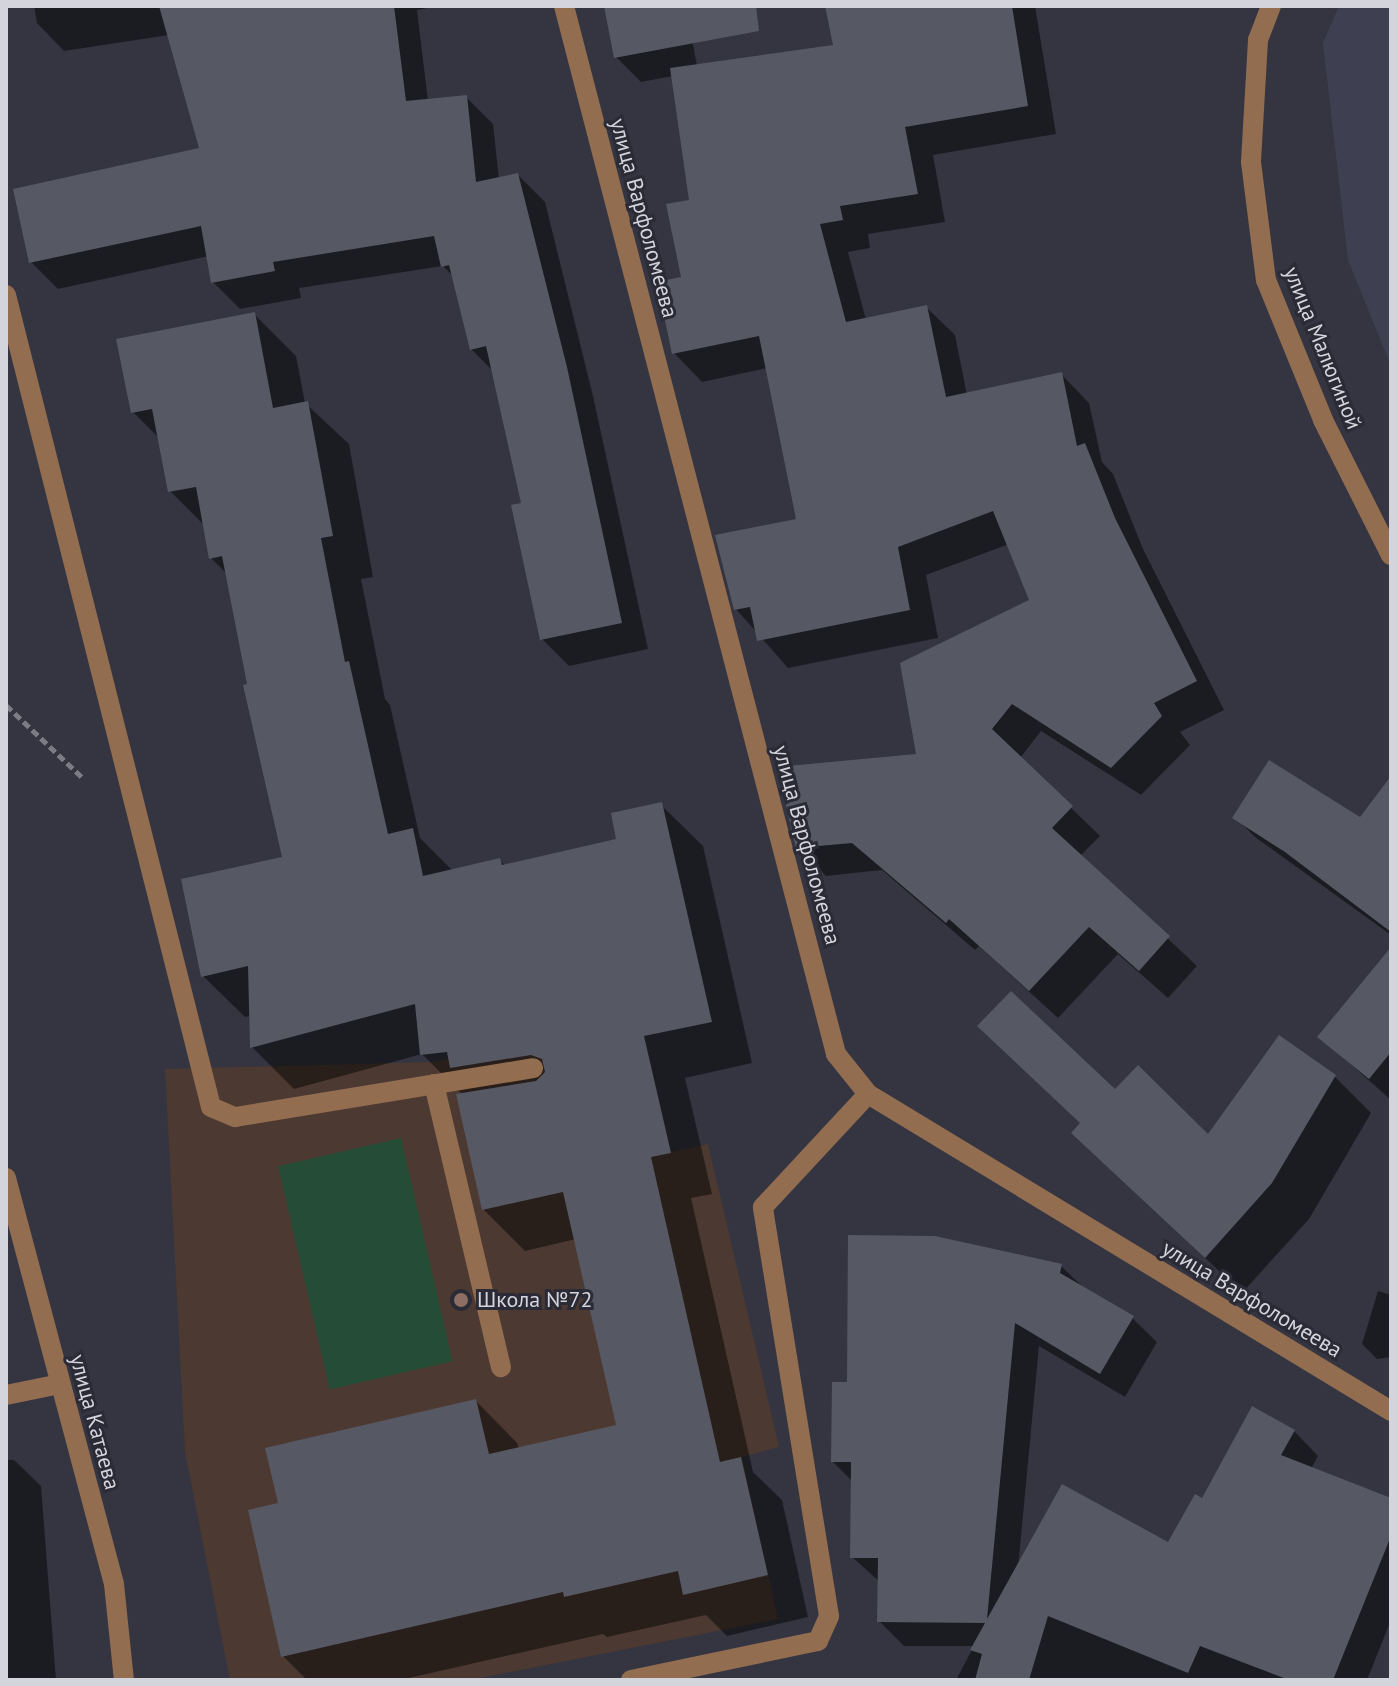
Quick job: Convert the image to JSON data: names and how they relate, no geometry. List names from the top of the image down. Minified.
{"streets":{"street":["улица Варфоломеева","улица Малюгиной","улица Катаева"]},"places":["Школа №72"]}
